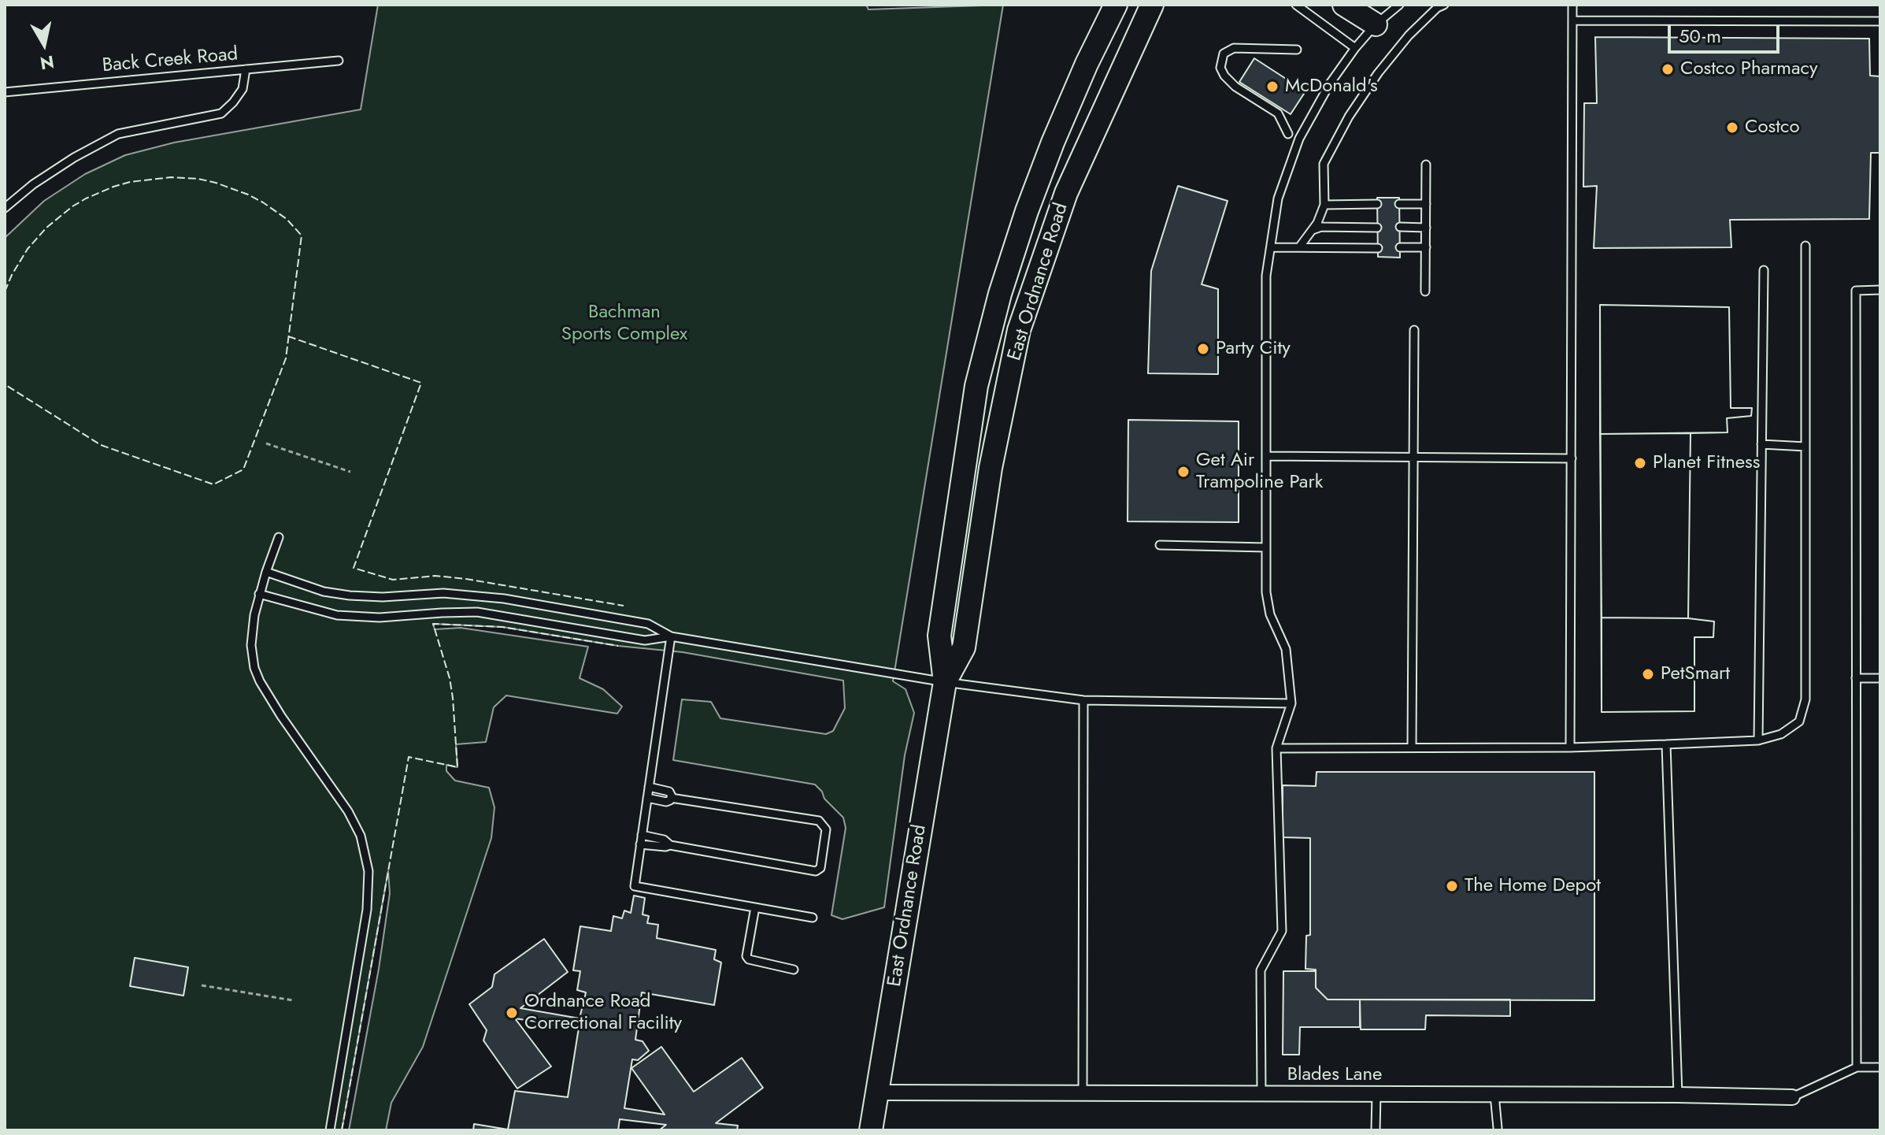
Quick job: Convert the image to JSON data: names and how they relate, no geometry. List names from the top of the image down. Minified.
{"streets":{"main road":["East Ordnance Road"],"street":["Blades Lane"],"lane":["Back Creek Road"]},"crossings":[["East Ordnance Road","Blades Lane"]],"parks":["Bachman Sports Complex"],"places":["Costco Pharmacy","McDonald's","Costco","Party City","Planet Fitness","Get Air Trampoline Park","PetSmart","The Home Depot","Ordnance Road Correctional Facility"],"scale_bar":"50 m","north":"bottom"}
